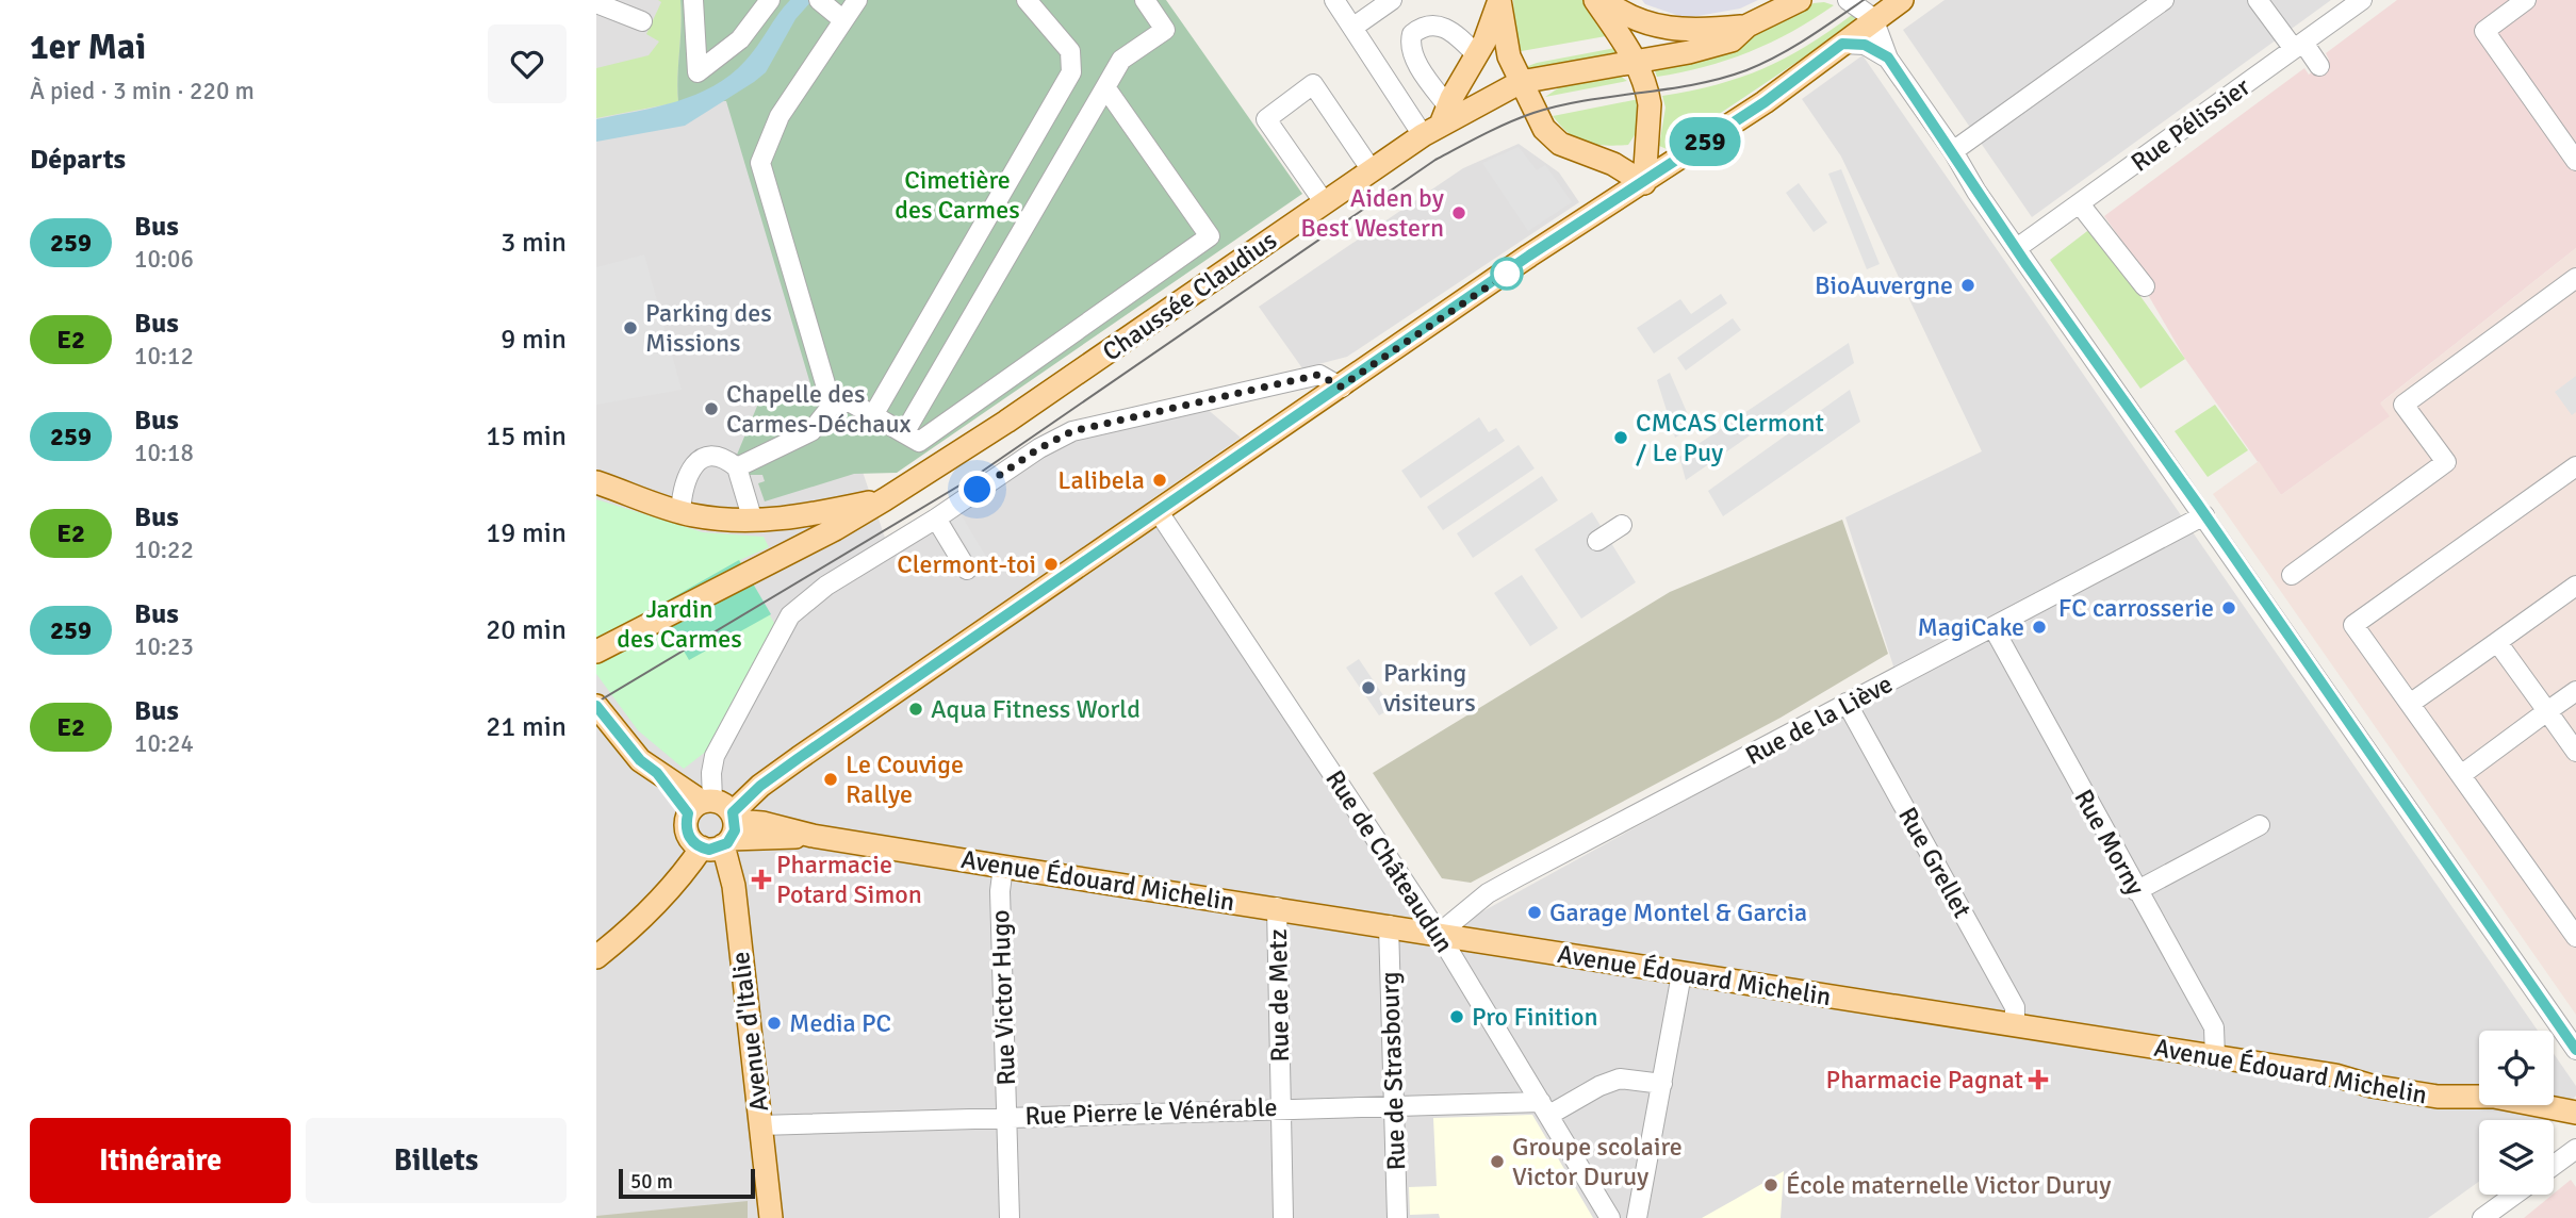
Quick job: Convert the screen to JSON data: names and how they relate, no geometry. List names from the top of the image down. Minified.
{"streets":{"main road":["Chaussée Claudius","Avenue Édouard Michelin","Avenue d'Italie"],"street":["Rue Pélissier","Rue de la Liève","Rue Morny","Rue de Châteaudun","Rue Grellet","Rue de Metz","Rue Victor Hugo","Rue de Strasbourg","Rue Pierre le Vénérable"]},"crossings":[["Rue de la Liève","Rue Morny"],["Rue de la Liève","Rue de Châteaudun"],["Rue de la Liève","Rue Grellet"],["Rue de la Liève","Avenue Édouard Michelin"],["Rue Morny","Avenue Édouard Michelin"],["Rue de Châteaudun","Avenue Édouard Michelin"],["Rue de Châteaudun","Rue Pierre le Vénérable"],["Rue Grellet","Avenue Édouard Michelin"],["Avenue Édouard Michelin","Rue de Metz"],["Avenue Édouard Michelin","Rue Victor Hugo"],["Avenue Édouard Michelin","Avenue d'Italie"],["Avenue Édouard Michelin","Rue de Strasbourg"],["Rue de Metz","Rue Pierre le Vénérable"],["Rue Victor Hugo","Rue Pierre le Vénérable"],["Avenue d'Italie","Rue Pierre le Vénérable"],["Rue de Strasbourg","Rue Pierre le Vénérable"]],"parks":["Cimetière des Carmes","Jardin des Carmes"],"places":{"other":["Aiden by Best Western","BioAuvergne","Parking des Missions","Chapelle des Carmes-Déchaux","CMCAS Clermont / Le Puy","Lalibela","Clermont-toi","FC carrosserie","MagiCake","Parking visiteurs","Aqua Fitness World","Le Couvige Rallye","Garage Montel & Garcia","Pro Finition","Media PC","Groupe scolaire Victor Duruy","École maternelle Victor Duruy"],"health":["Pharmacie Potard Simon","Pharmacie Pagnat"]},"lines":["bus line 259"],"scale_bar":"50 m","page":{"heading":[["1er Mai","À pied · 3 min · 220 m"],"Départs"],"on_map":"259","list":[{"mark":"259","name":"Bus","note":"10:06","value":"3 min"},{"mark":"E2","name":"Bus","note":"10:12","value":"9 min"},{"mark":"259","name":"Bus","note":"10:18","value":"15 min"},{"mark":"E2","name":"Bus","note":"10:22","value":"19 min"},{"mark":"259","name":"Bus","note":"10:23","value":"20 min"},{"mark":"E2","name":"Bus","note":"10:24","value":"21 min"}],"buttons":["Itinéraire","Billets"],"scale":"50 m"}}
